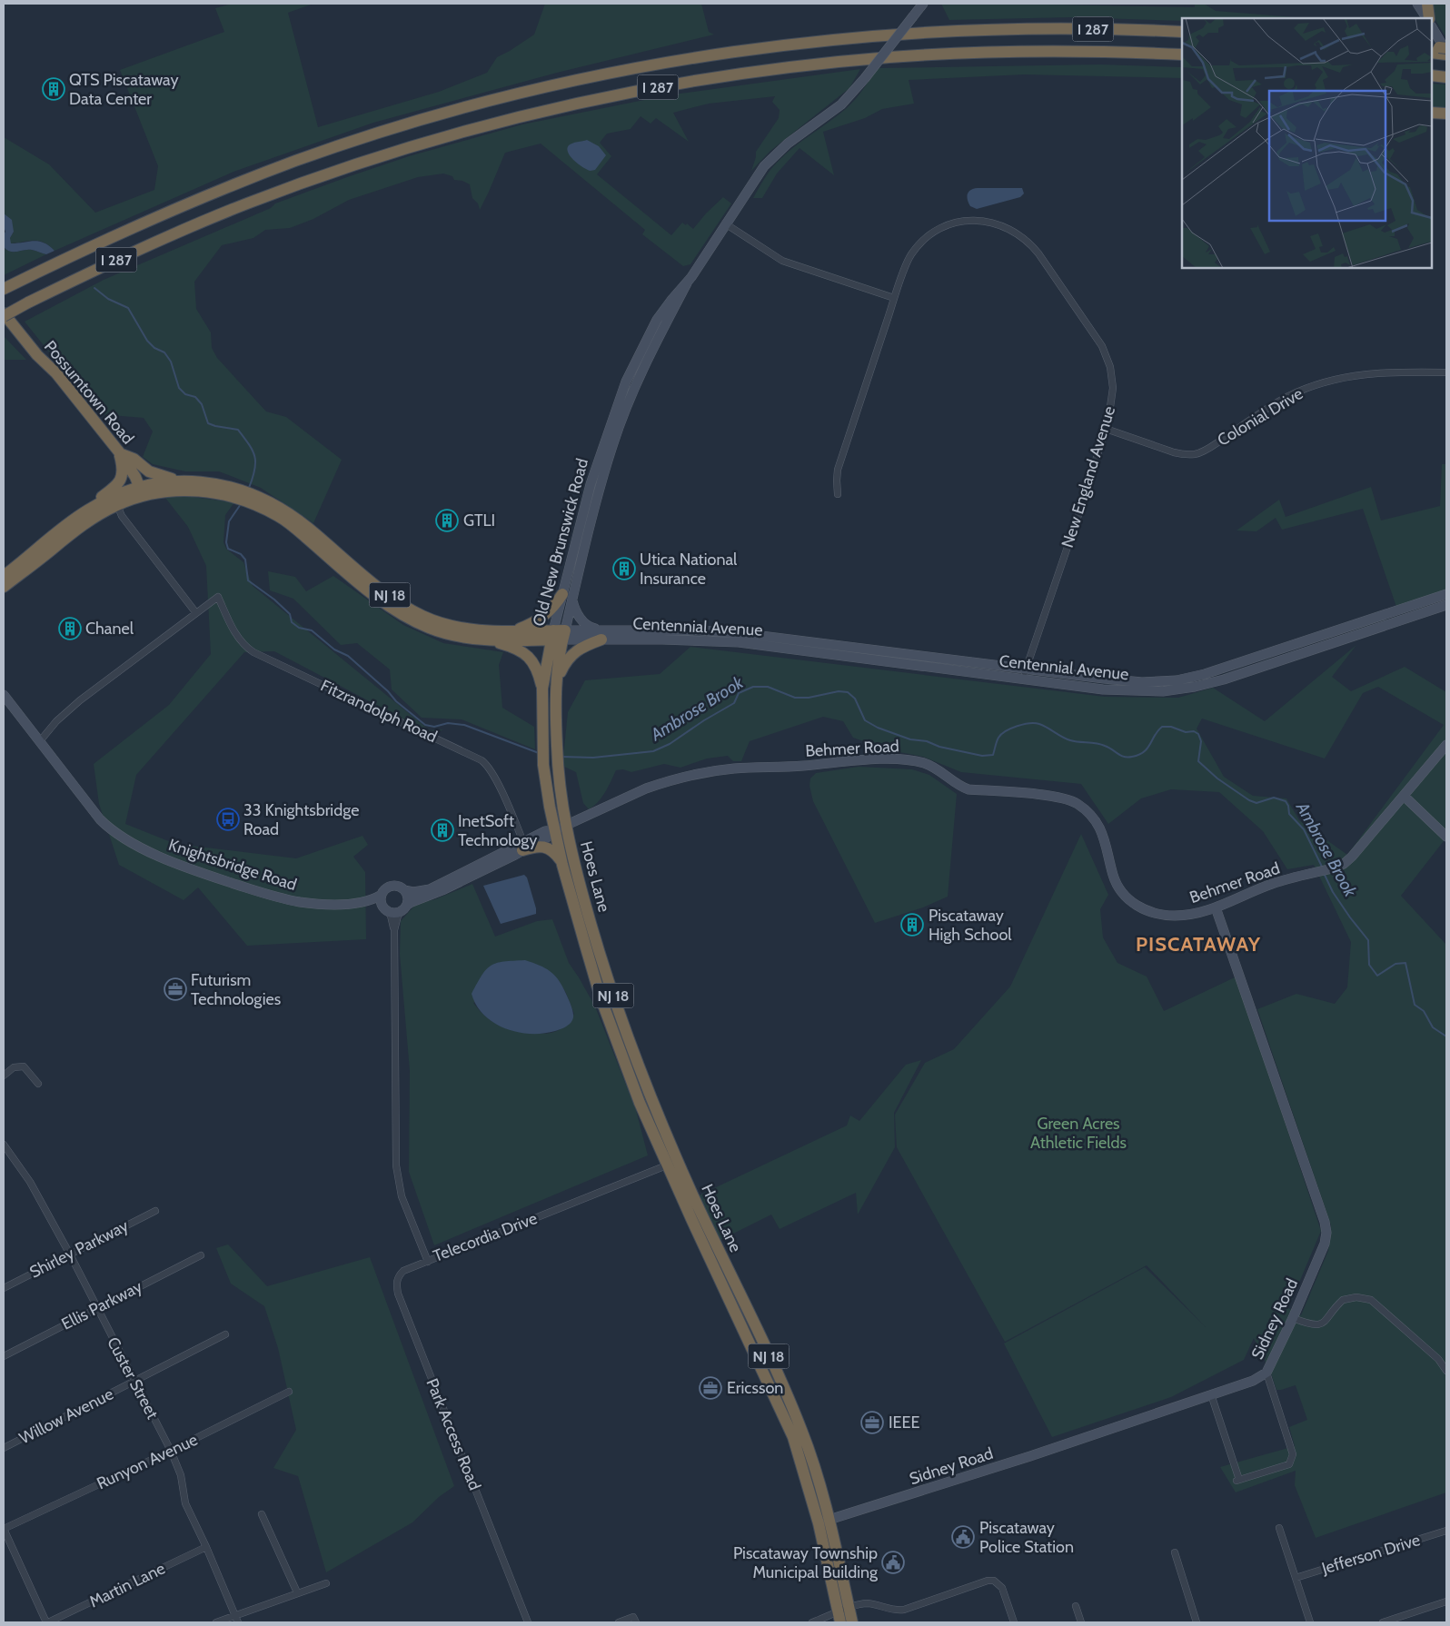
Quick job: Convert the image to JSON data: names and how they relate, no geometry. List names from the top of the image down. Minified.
{"streets":{"highway":["I 287","Possumtown Road","Old New Brunswick Road","NJ 18","Centennial Avenue","Hoes Lane"],"street":["Colonial Drive","New England Avenue","Fitzrandolph Road","Behmer Road","Knightsbridge Road","Telecordia Drive","Shirley Parkway","Ellis Parkway","Sidney Road","Custer Street","Willow Avenue","Park Access Road","Runyon Avenue","Jefferson Drive","Martin Lane"]},"crossings":[["I 287","Possumtown Road"],["Possumtown Road","Centennial Avenue"],["Colonial Drive","New England Avenue"],["New England Avenue","Centennial Avenue"],["Old New Brunswick Road","NJ 18"],["Old New Brunswick Road","Centennial Avenue"],["Old New Brunswick Road","Behmer Road"],["Old New Brunswick Road","Hoes Lane"],["NJ 18","Centennial Avenue"],["Behmer Road","Hoes Lane"],["Behmer Road","Sidney Road"],["Knightsbridge Road","Telecordia Drive"],["Hoes Lane","Telecordia Drive"],["Hoes Lane","Sidney Road"],["Telecordia Drive","Park Access Road"],["Shirley Parkway","Custer Street"],["Ellis Parkway","Custer Street"],["Custer Street","Willow Avenue"],["Custer Street","Runyon Avenue"],["Custer Street","Martin Lane"]],"districts":["PISCATAWAY"],"water":["Ambrose Brook"],"parks":["Green Acres Athletic Fields"],"places":{"building":["QTS Piscataway Data Center","GTLI","Utica National Insurance","Chanel","InetSoft Technology","Piscataway High School"],"bus stop":["33 Knightsbridge Road"],"office":["Futurism Technologies","Ericsson","IEEE"],"public building":["Piscataway Police Station","Piscataway Township Municipal Building"]}}
